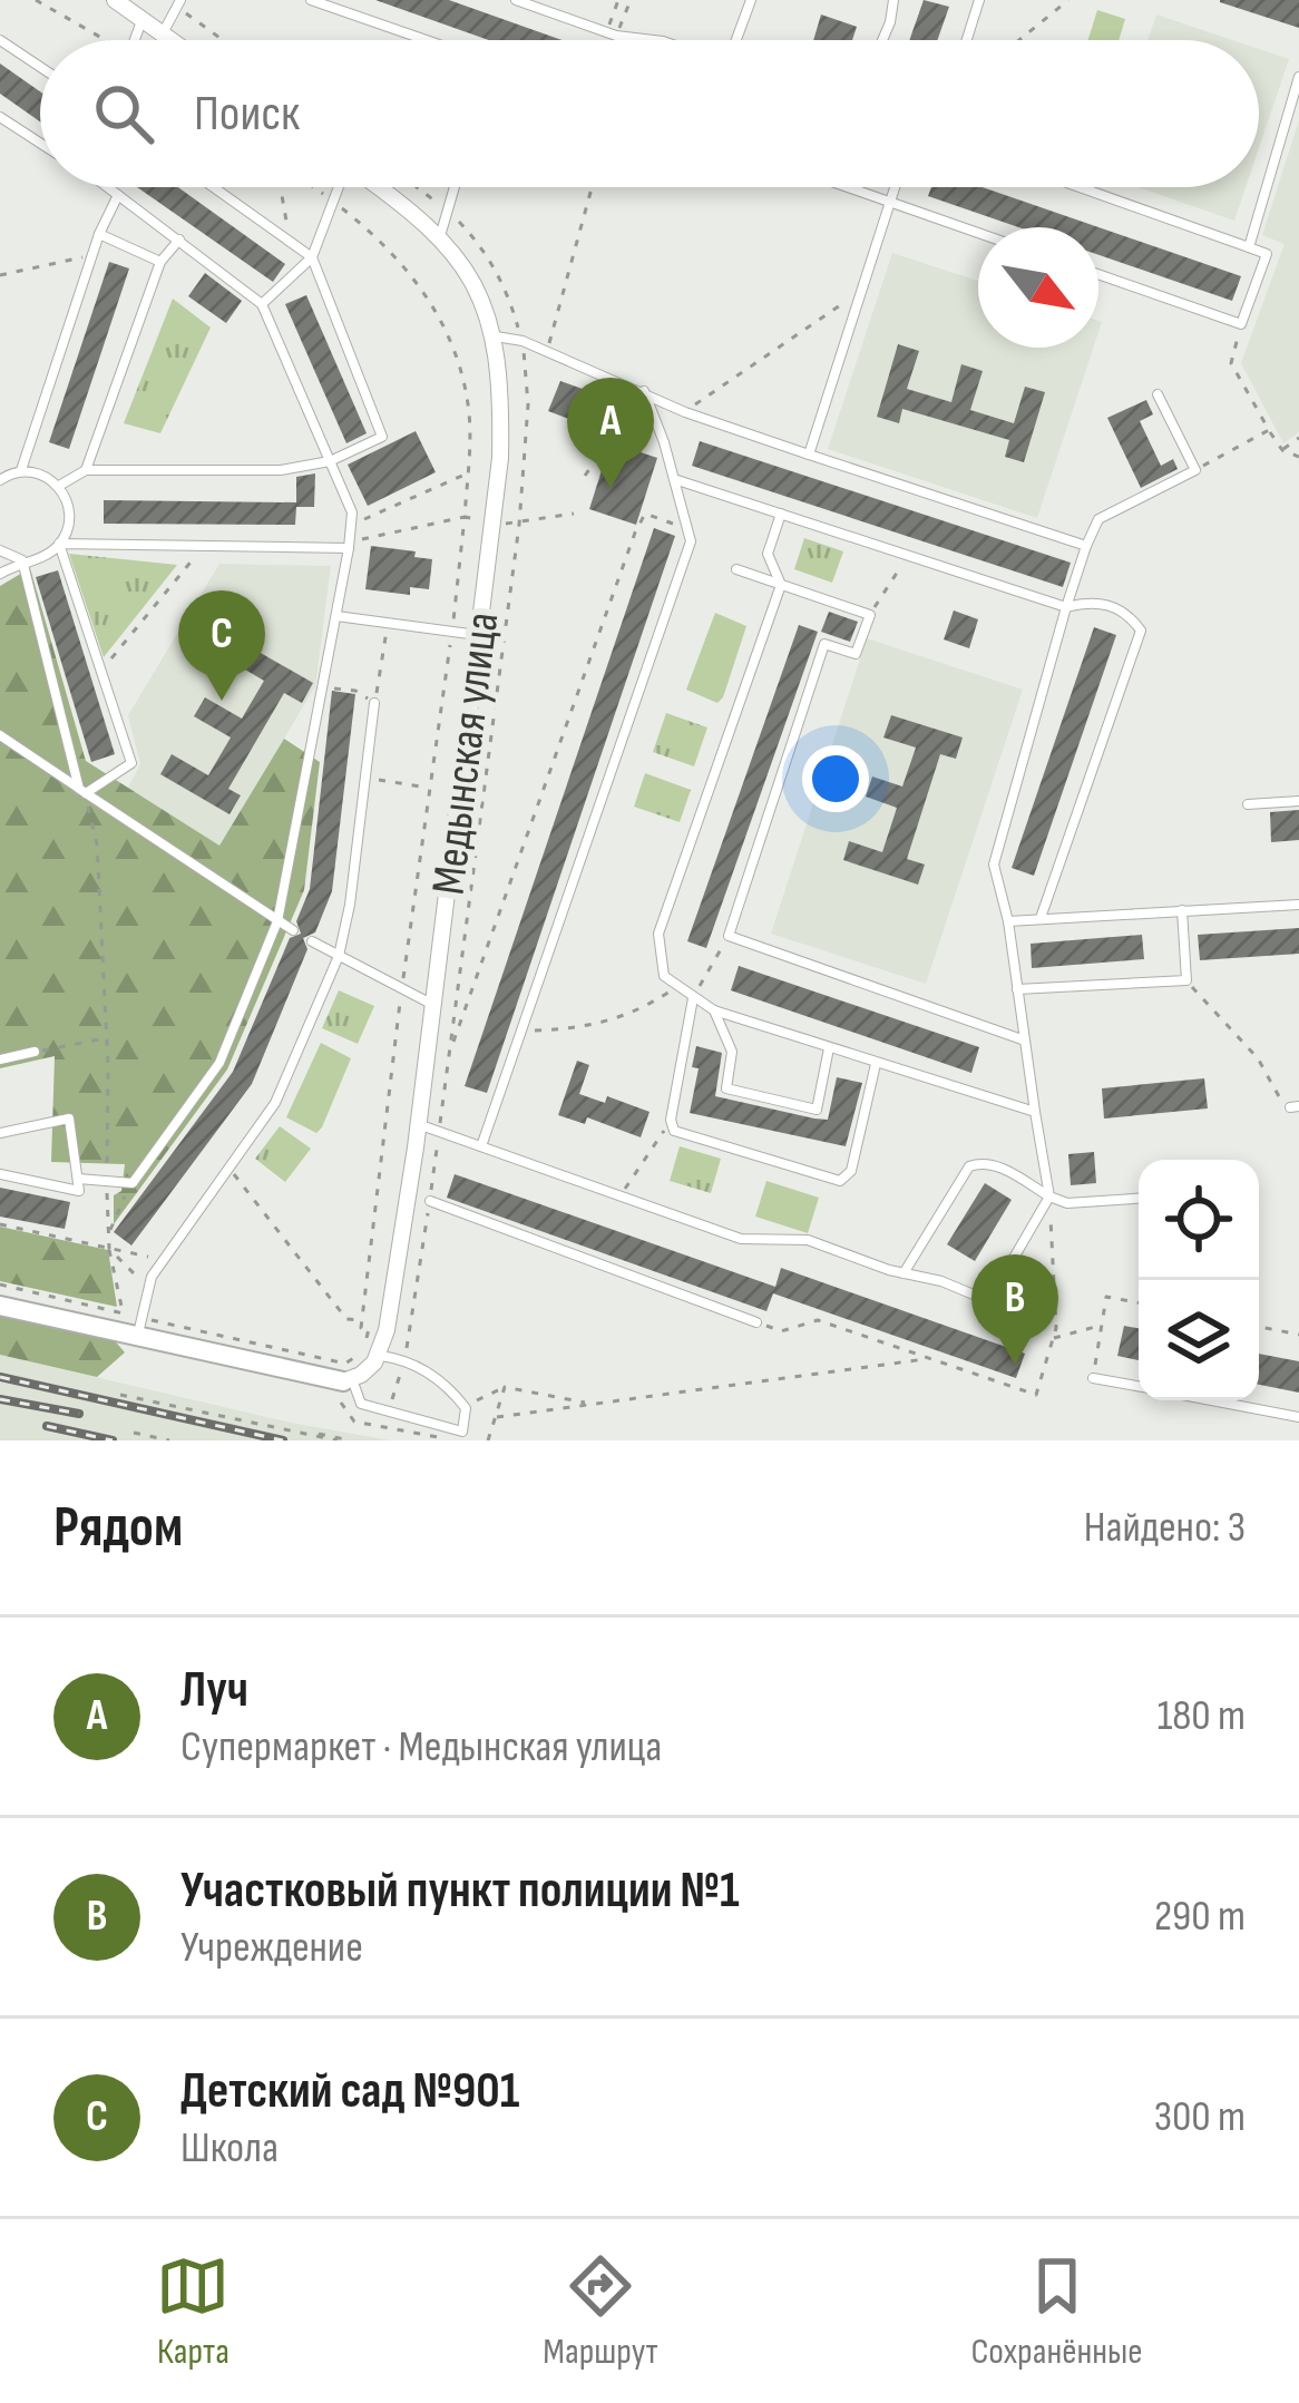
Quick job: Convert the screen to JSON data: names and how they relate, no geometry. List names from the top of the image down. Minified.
{"streets":{"street":["Медынская улица"]},"north":"bottom right","page":{"search":"Поиск","pins":["A","C","B"],"heading":["Рядом","Найдено: 3"],"list":[{"mark":"A","name":"Луч","note":"Супермаркет · Медынская улица","value":"180 m"},{"mark":"B","name":"Участковый пункт полиции №1","note":"Учреждение","value":"290 m"},{"mark":"C","name":"Детский сад №901","note":"Школа","value":"300 m"}],"nav":["Карта","Маршрут","Сохранённые"]}}
